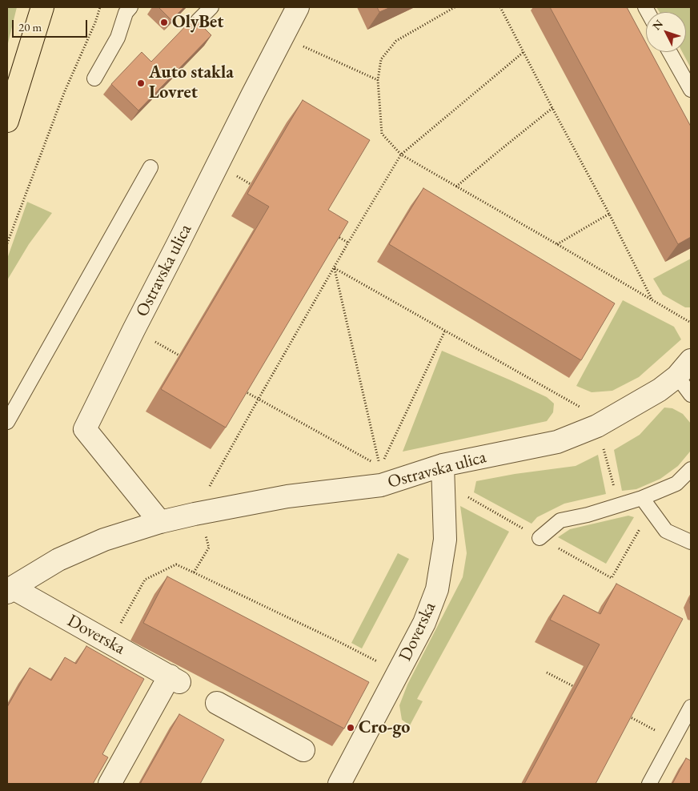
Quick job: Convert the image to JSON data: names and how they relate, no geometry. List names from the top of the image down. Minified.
{"streets":{"street":["Ostravska ulica","Doverska"]},"crossings":[["Ostravska ulica","Doverska"]],"places":["OlyBet","Auto stakla Lovret","Cro-go"],"scale_bar":"20 m","north":"top left"}
